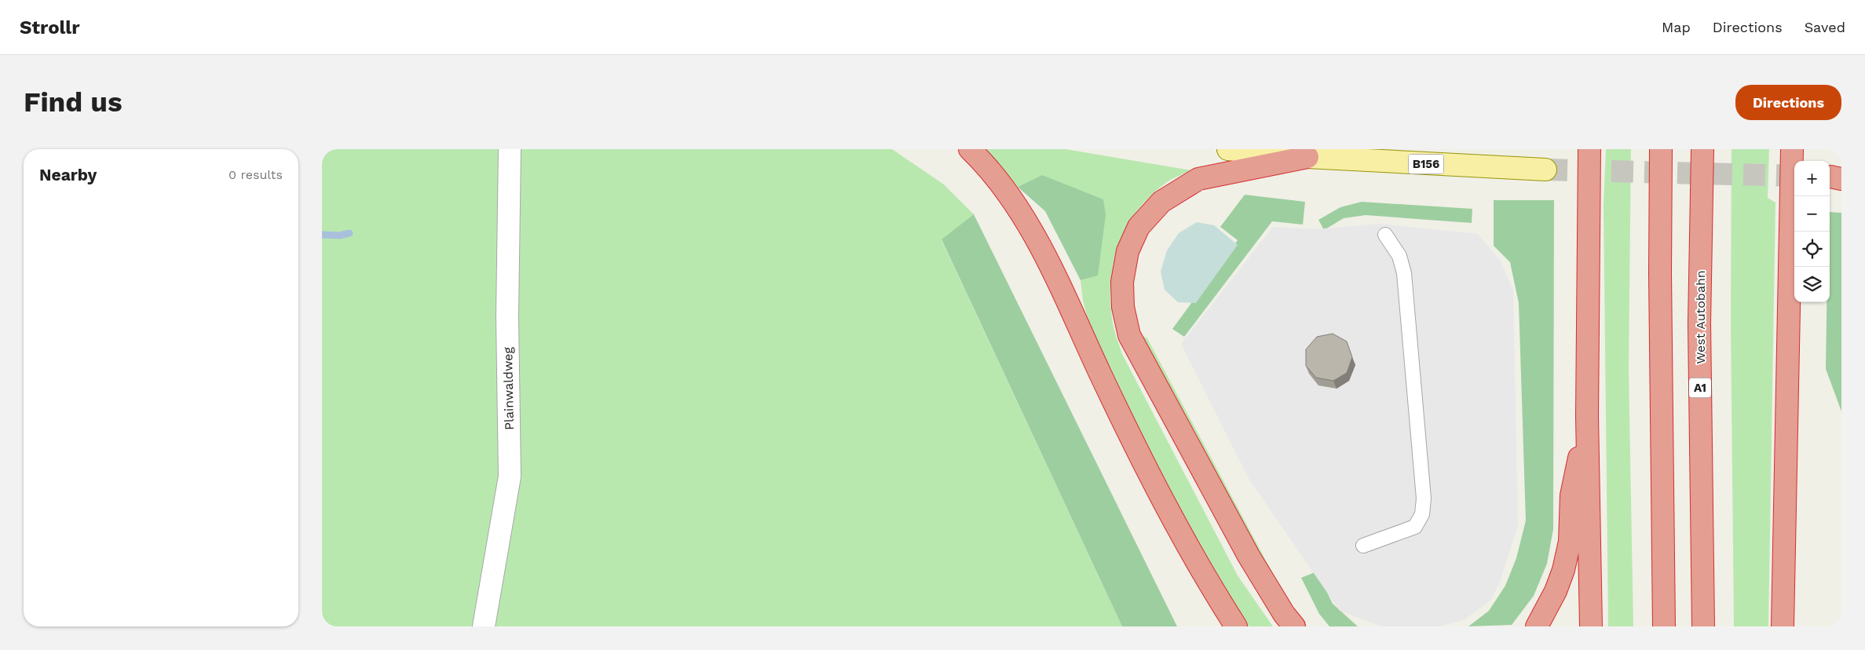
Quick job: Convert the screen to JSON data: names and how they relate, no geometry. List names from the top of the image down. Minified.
{"streets":{"highway":["West Autobahn","A1"],"main road":["B156"],"street":["Plainwaldweg"]},"page":{"header":"Strollr","nav":["Map","Directions","Saved"],"buttons":"Directions","title":"Find us","heading":["Nearby","0 results"],"map_buttons":["+","−"]}}
